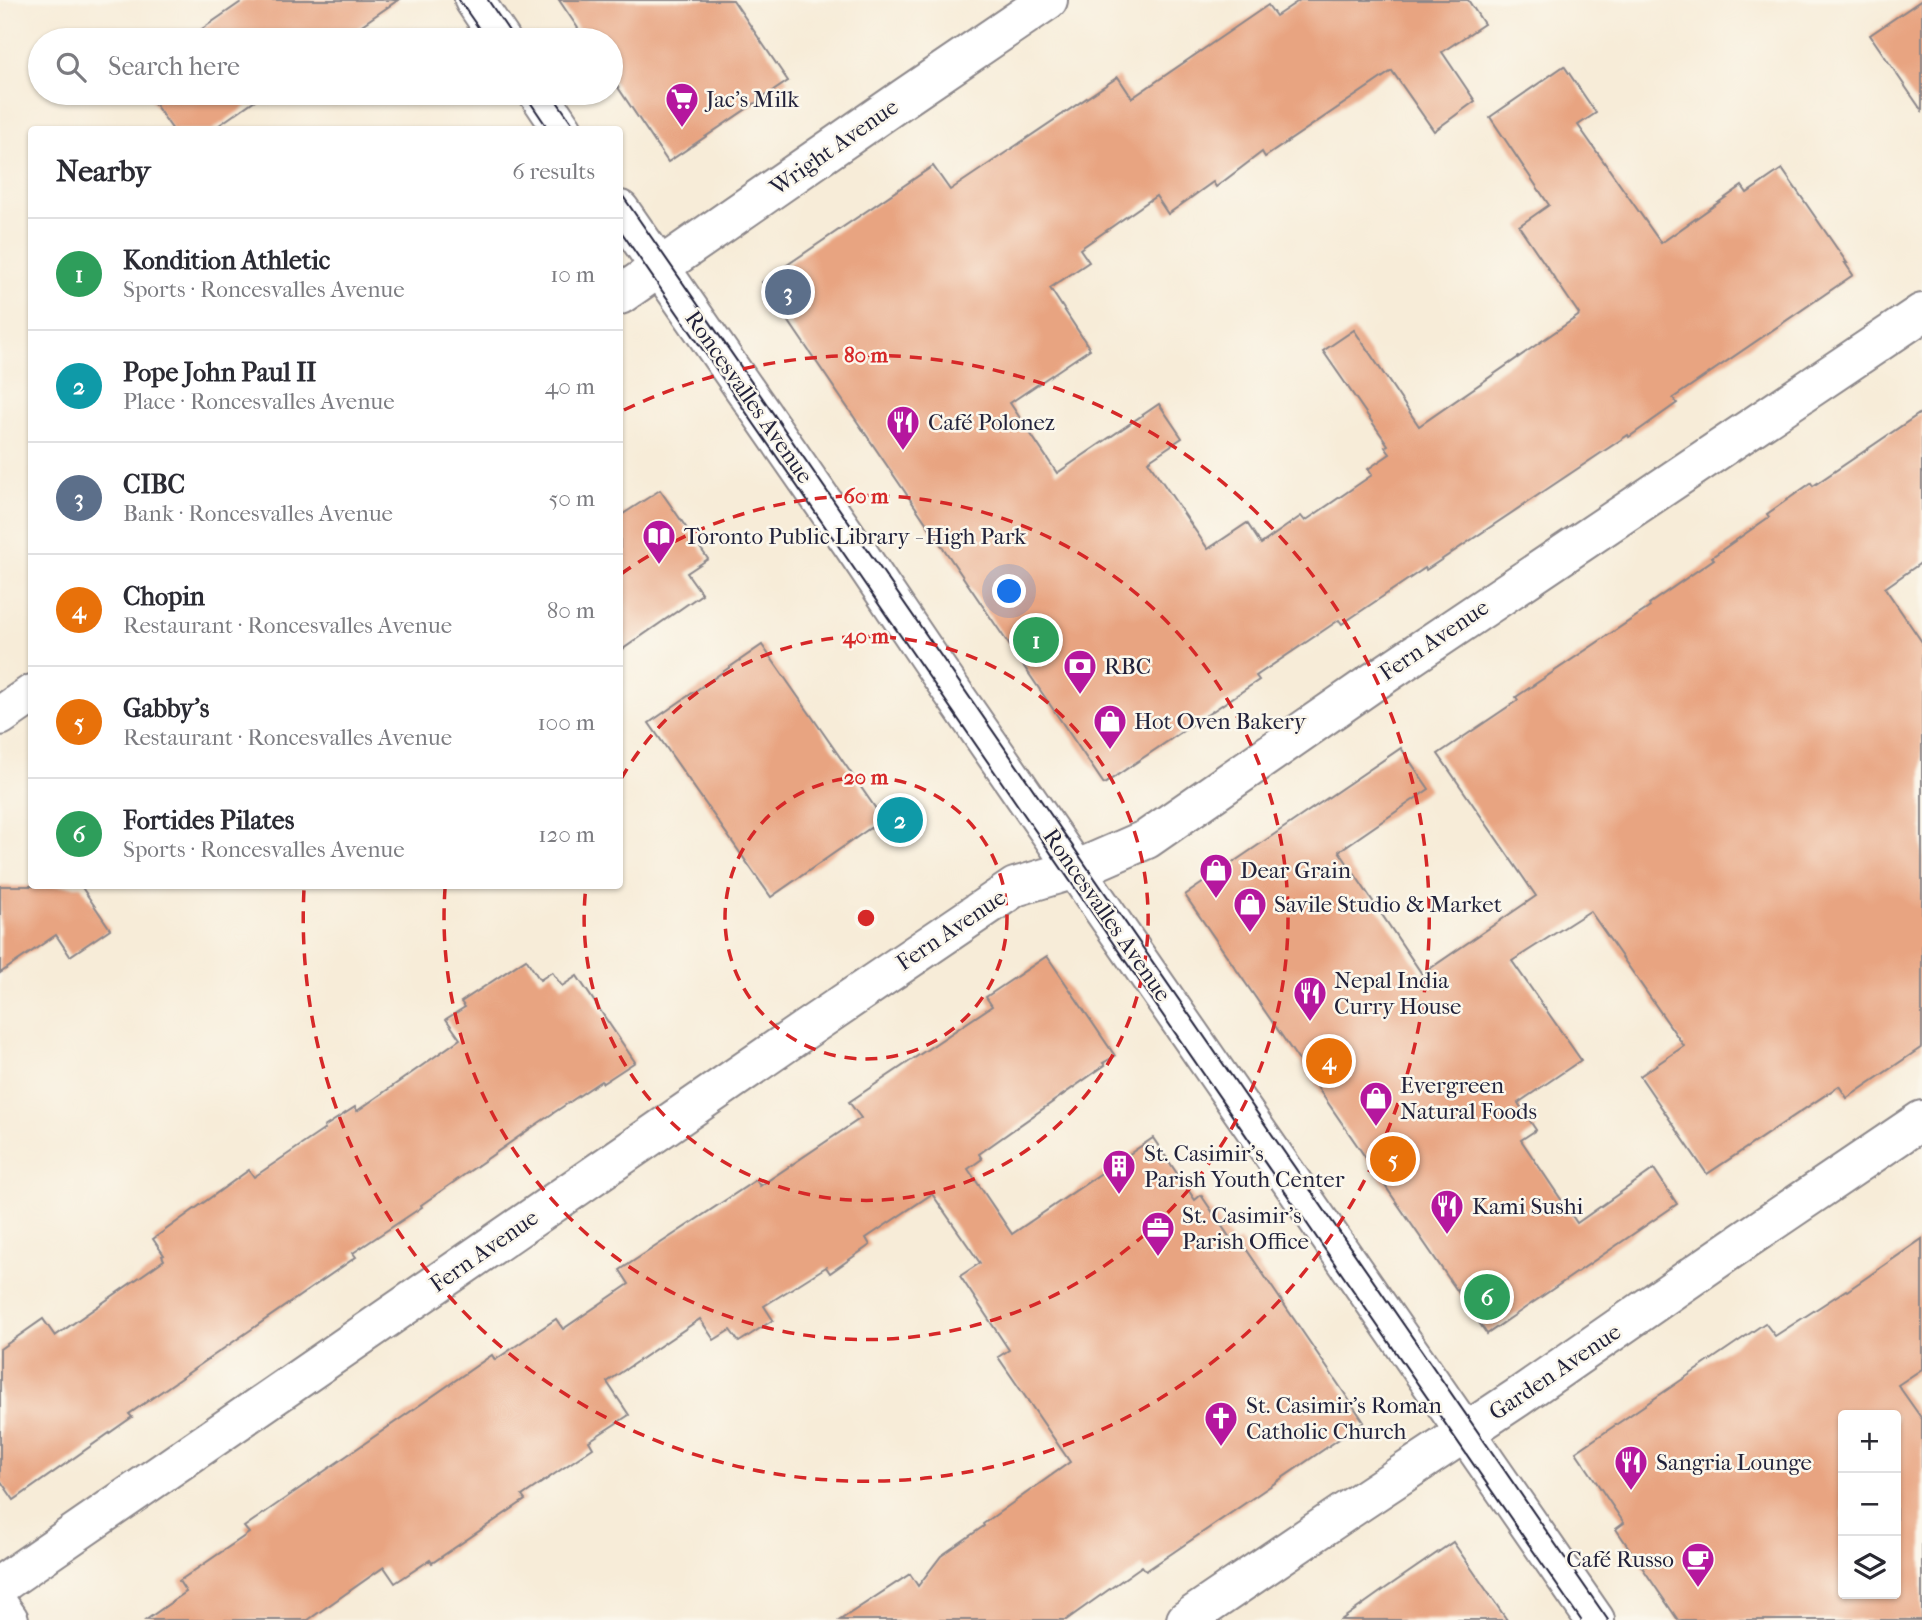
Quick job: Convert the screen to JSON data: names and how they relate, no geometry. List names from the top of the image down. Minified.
{"streets":{"street":["Wright Avenue","Roncesvalles Avenue","Fern Avenue","Garden Avenue"]},"crossings":[["Wright Avenue","Roncesvalles Avenue"],["Roncesvalles Avenue","Fern Avenue"],["Roncesvalles Avenue","Garden Avenue"]],"places":{"supermarket":["Jac's Milk"],"restaurant":["Café Polonez","Nepal India Curry House","Kami Sushi","Sangria Lounge"],"library":["Toronto Public Library - High Park"],"bank":["RBC"],"shop":["Hot Oven Bakery","Dear Grain","Savile Studio & Market","Evergreen Natural Foods"],"building":["St. Casimir's Parish Youth Center"],"office":["St. Casimir's Parish Office"],"church":["St. Casimir's Roman Catholic Church"],"cafe":["Café Russo"]},"page":{"search":"Search here","heading":["Nearby","6 results"],"list":[{"mark":"1","name":"Kondition Athletic","note":"Sports · Roncesvalles Avenue","value":"10 m"},{"mark":"2","name":"Pope John Paul II","note":"Place · Roncesvalles Avenue","value":"40 m"},{"mark":"3","name":"CIBC","note":"Bank · Roncesvalles Avenue","value":"50 m"},{"mark":"4","name":"Chopin","note":"Restaurant · Roncesvalles Avenue","value":"80 m"},{"mark":"5","name":"Gabby's","note":"Restaurant · Roncesvalles Avenue","value":"100 m"},{"mark":"6","name":"Fortides Pilates","note":"Sports · Roncesvalles Avenue","value":"120 m"}],"pins":["3","1","2","4","5","6"],"map_buttons":["+","−"]},"rings":["80 m","60 m","40 m","20 m"]}
